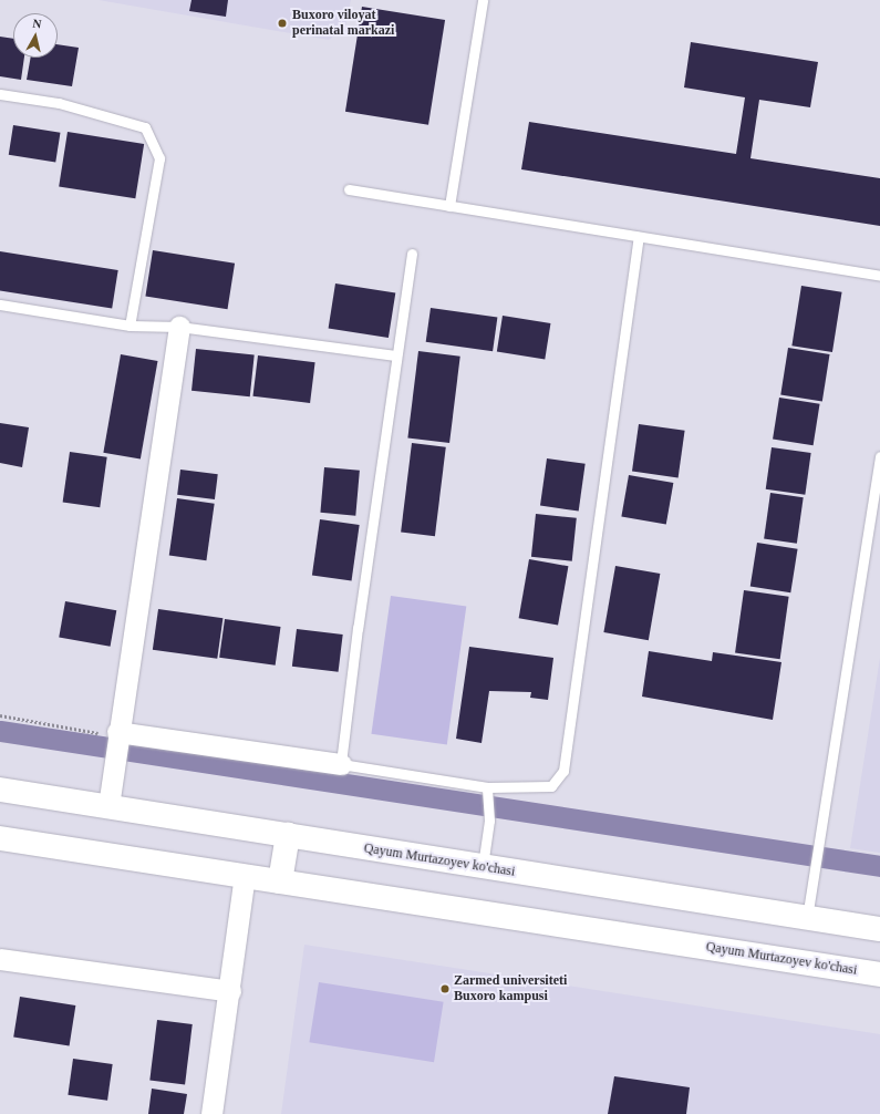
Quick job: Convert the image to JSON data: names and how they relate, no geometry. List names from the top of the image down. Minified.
{"streets":{"street":["Qayum Murtazoyev ko'chasi"]},"places":["Buxoro viloyat perinatal markazi","Zarmed universiteti Buxoro kampusi"],"north":"top"}
